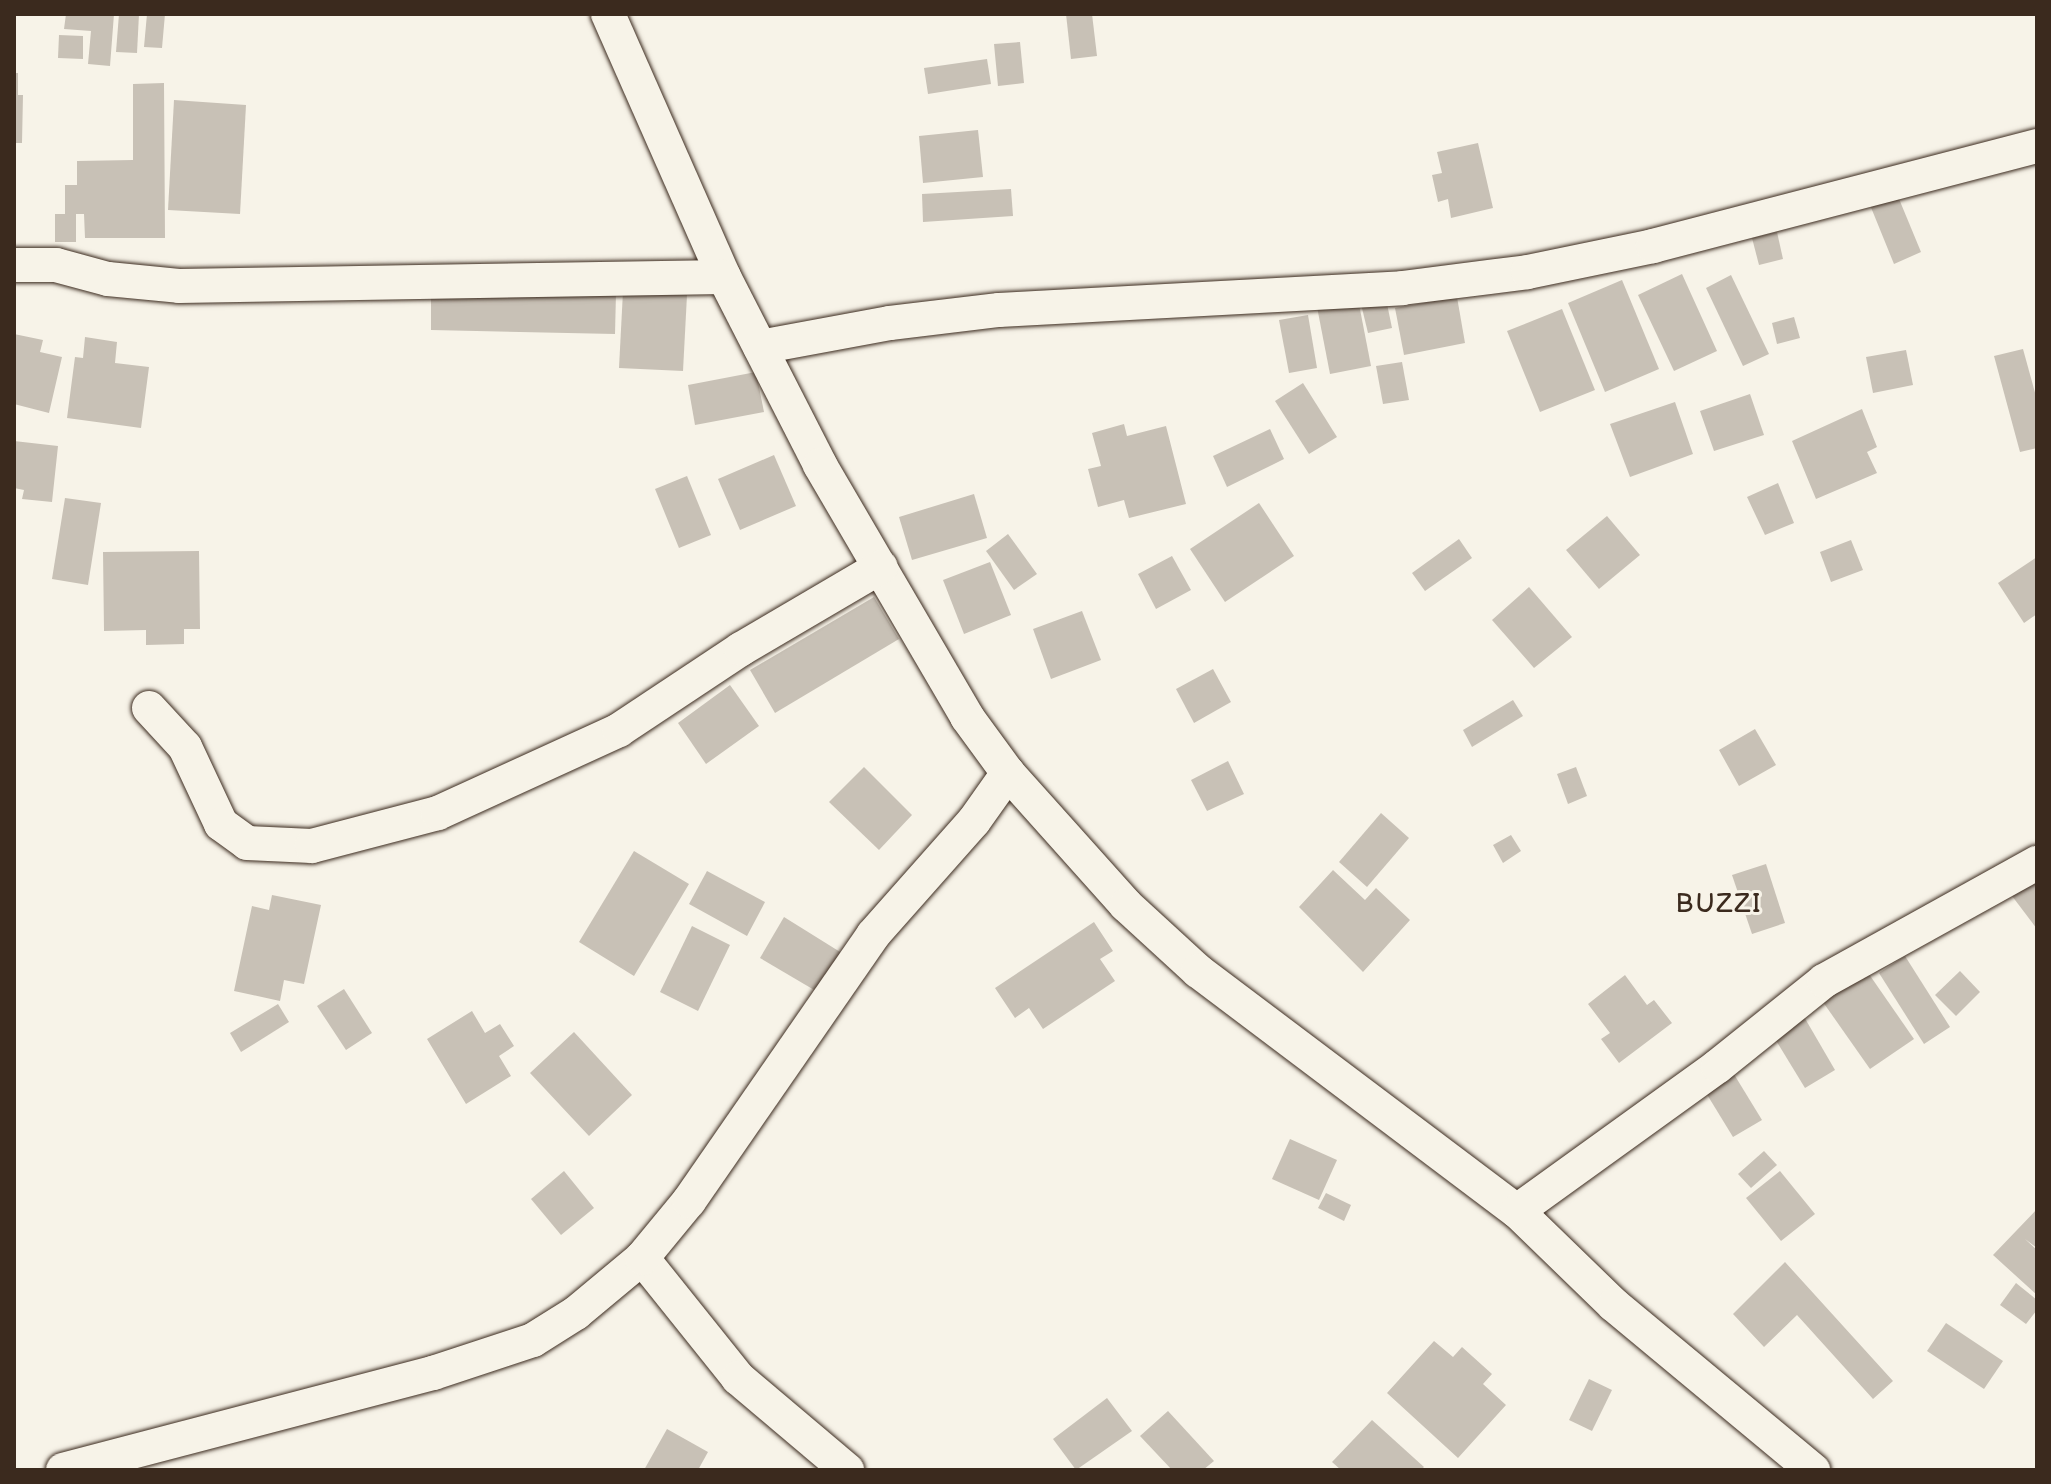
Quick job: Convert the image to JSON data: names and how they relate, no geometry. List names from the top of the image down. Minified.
{"districts":["BUZZI"]}
